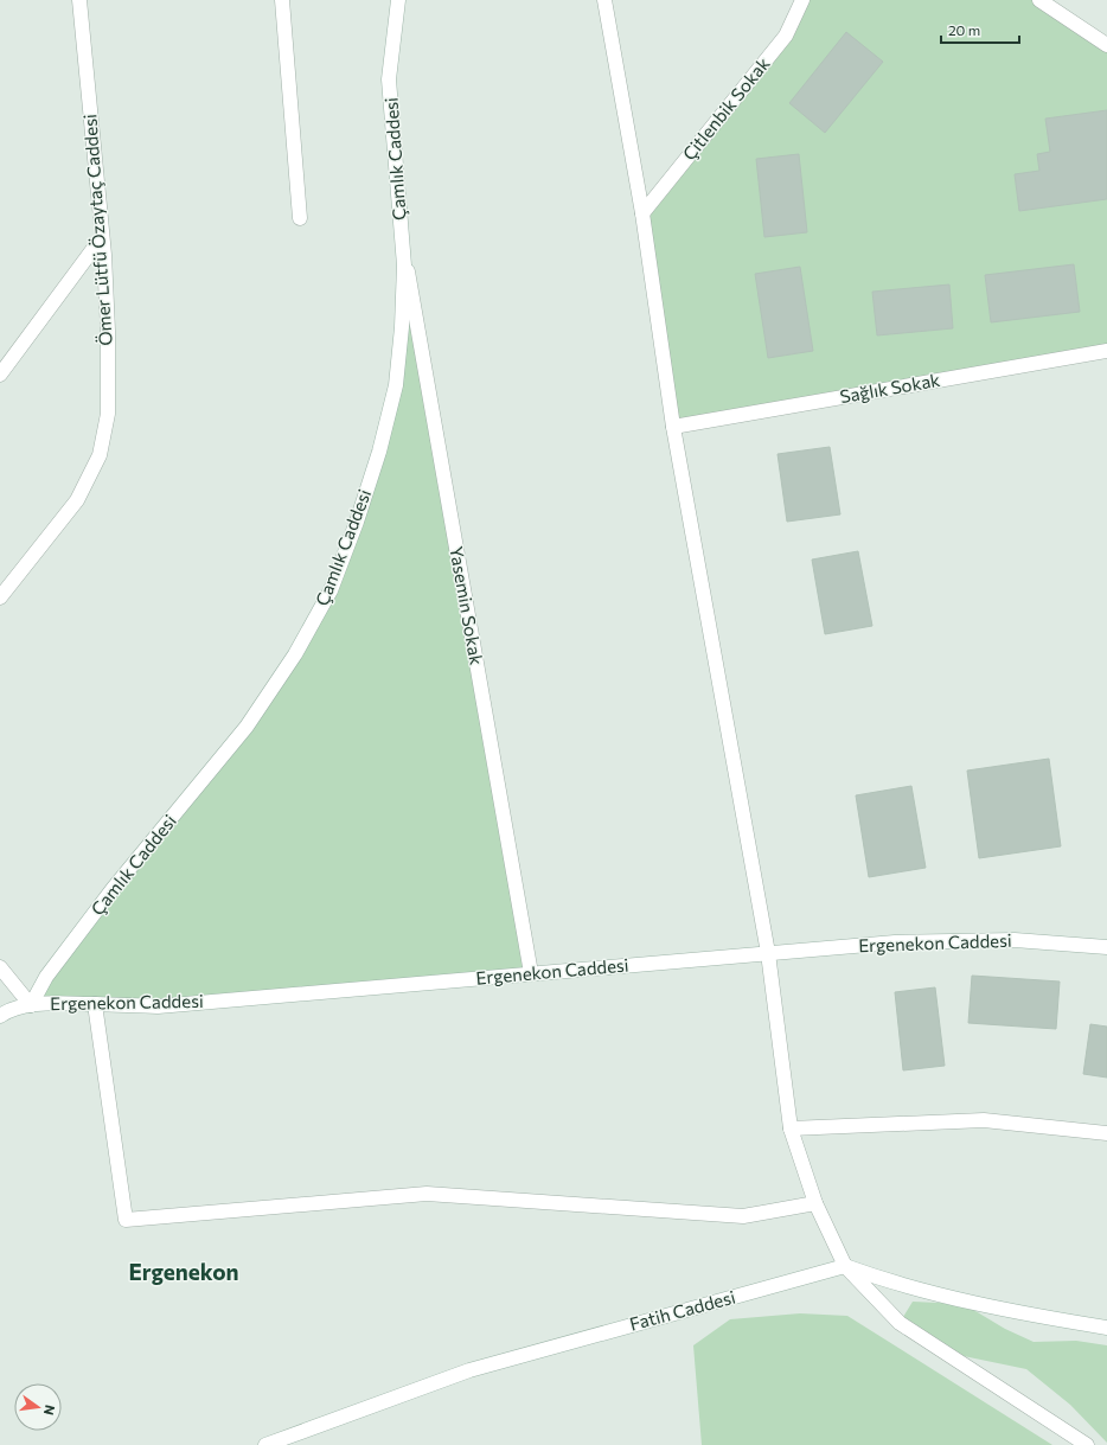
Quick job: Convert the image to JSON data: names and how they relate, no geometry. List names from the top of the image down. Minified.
{"streets":{"street":["Çitlenbik Sokak","Çamlık Caddesi","Ömer Lütfü Özaytaç Caddesi","Sağlık Sokak","Yasemin Sokak","Ergenekon Caddesi","Fatih Caddesi"]},"crossings":[["Çamlık Caddesi","Yasemin Sokak"],["Çamlık Caddesi","Ergenekon Caddesi"],["Yasemin Sokak","Ergenekon Caddesi"]],"districts":["Ergenekon"],"scale_bar":"20 m","north":"right"}
